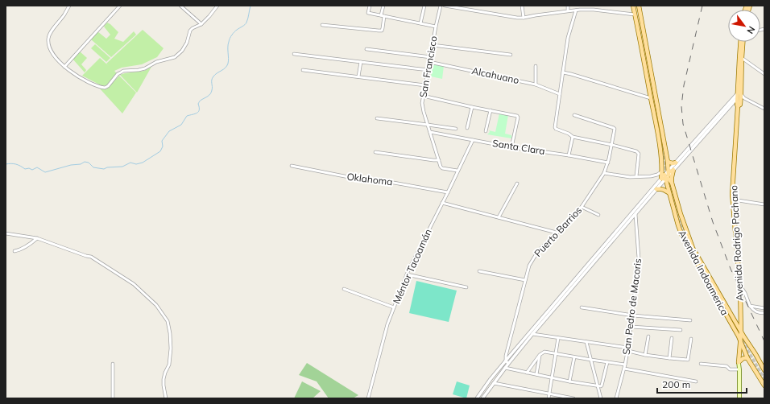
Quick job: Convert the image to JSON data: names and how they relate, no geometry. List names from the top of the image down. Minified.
{"streets":{"main road":["Avenida Rodrigo Pachano","Avenida Indoamerica"],"street":["San Francisco","Alcahuano","Santa Clara","Oklahoma","Puerto Barrios","Méntor Tacoamán","San Pedro de Macoris"]},"crossings":[["San Francisco","Alcahuano"],["San Francisco","Santa Clara"],["Santa Clara","Puerto Barrios"],["Santa Clara","Méntor Tacoamán"],["Oklahoma","Méntor Tacoamán"],["Avenida Rodrigo Pachano","Avenida Indoamerica"]],"scale_bar":"200 m","north":"bottom right"}
